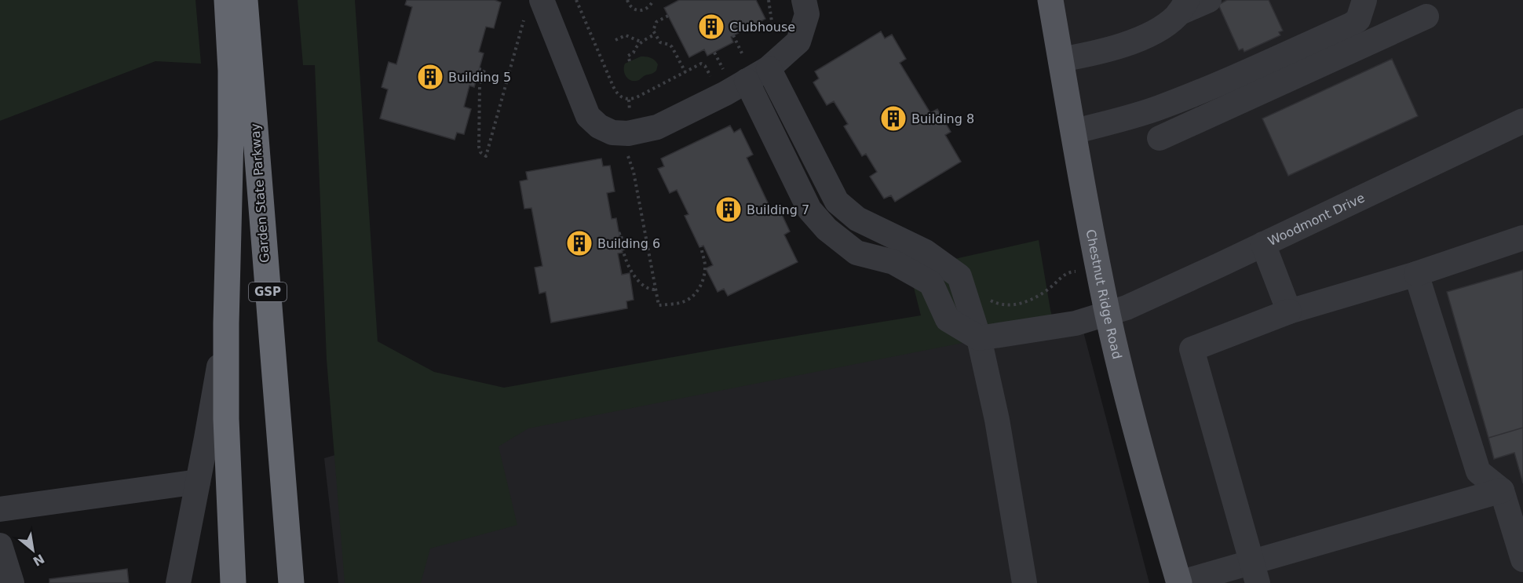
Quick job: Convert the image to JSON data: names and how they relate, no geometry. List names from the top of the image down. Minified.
{"streets":{"highway":["Garden State Parkway","GSP"],"main road":["Chestnut Ridge Road"],"street":["Woodmont Drive"]},"crossings":[["Woodmont Drive","Chestnut Ridge Road"]],"places":{"building":["Clubhouse","Building 5","Building 8","Building 7","Building 6"]},"north":"bottom right"}
